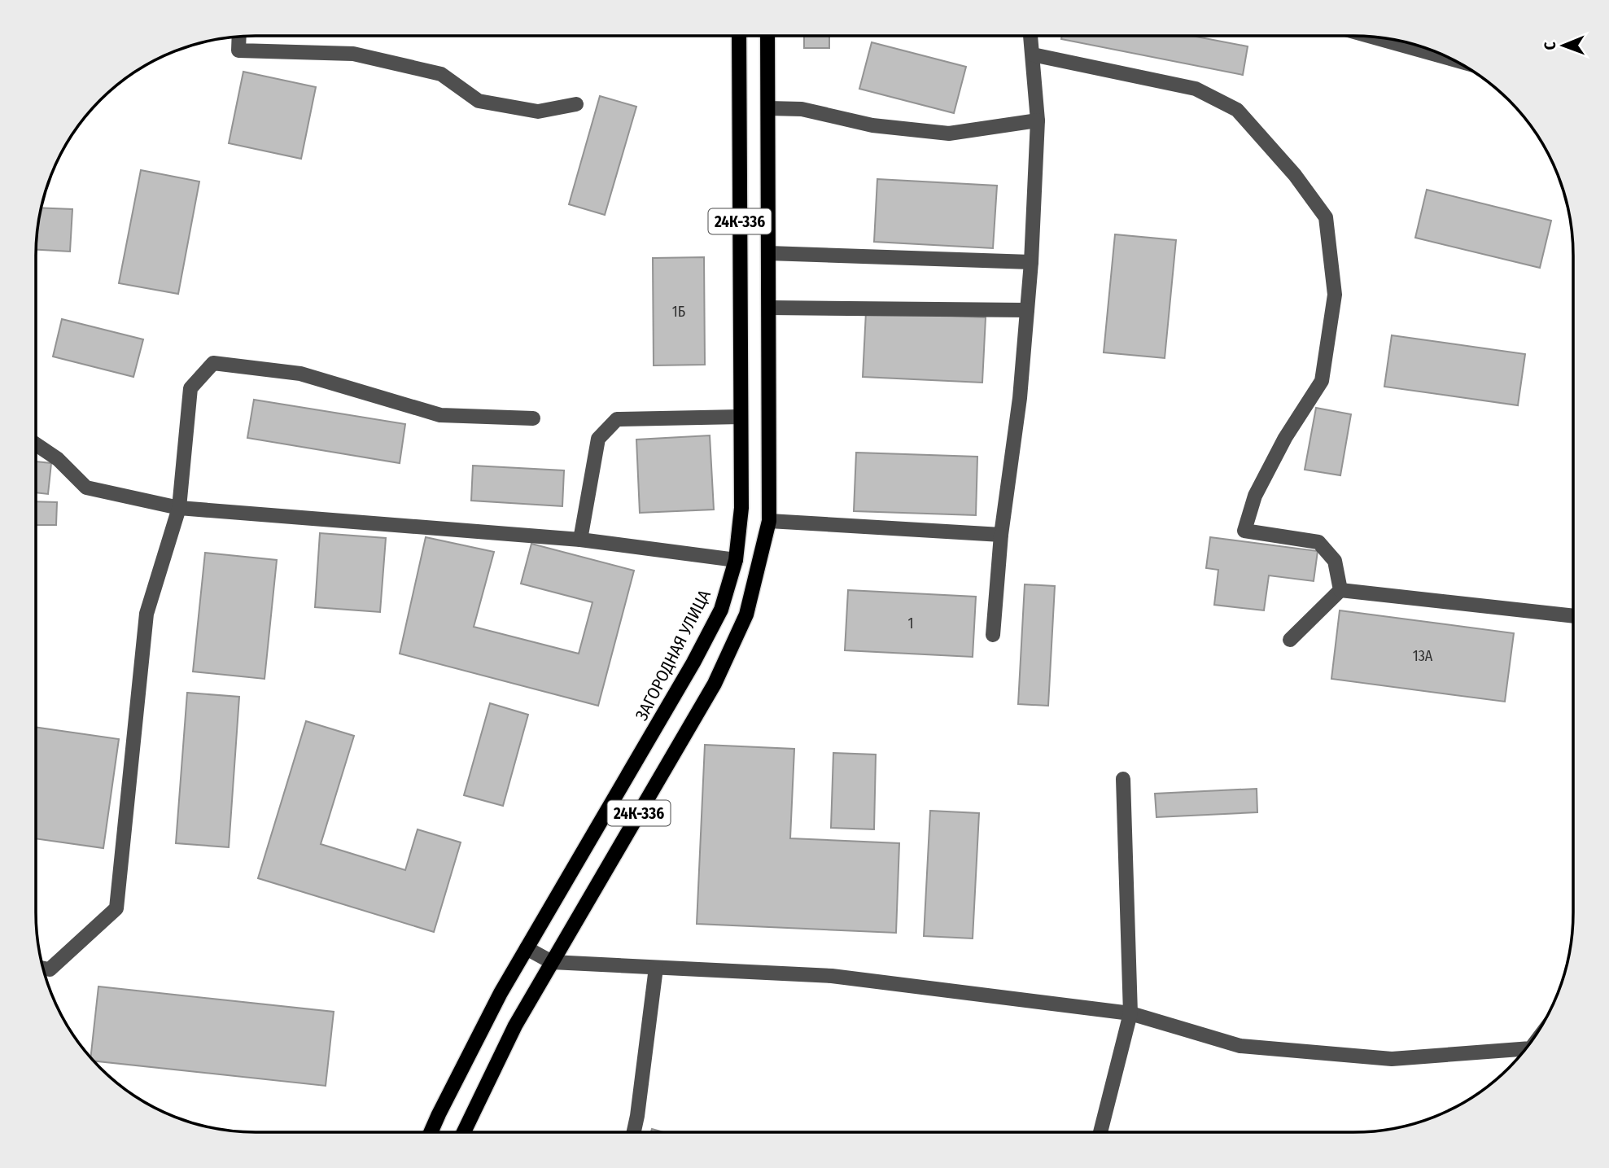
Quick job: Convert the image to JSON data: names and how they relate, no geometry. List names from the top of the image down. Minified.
{"streets":{"main road":["24К-336","ЗАГОРОДНАЯ УЛИЦА"]},"house_numbers":["1Б","1","13А"],"north":"left"}
